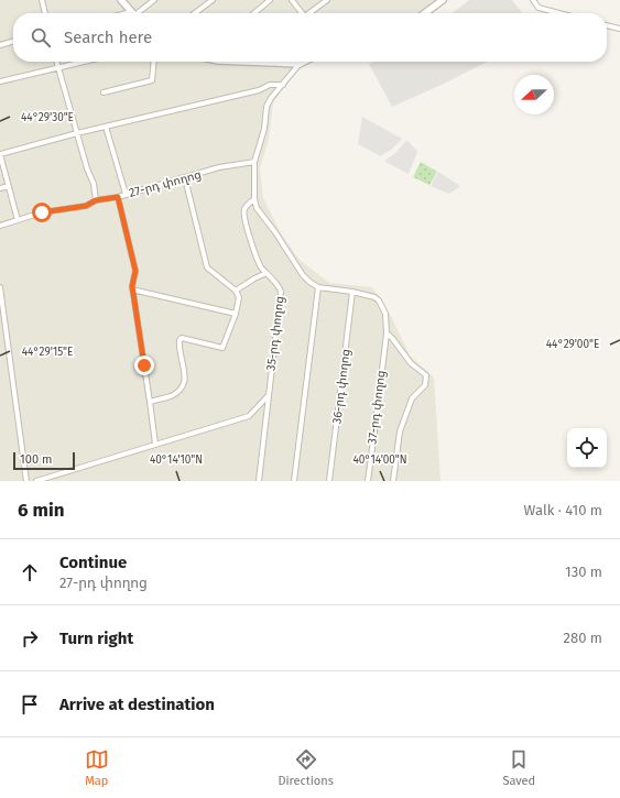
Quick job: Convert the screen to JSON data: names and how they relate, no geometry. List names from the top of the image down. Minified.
{"streets":{"street":["27-րդ փողոց","35-րդ փողոց","36-րդ փողոց","37-րդ փողոց"]},"crossings":[["36-րդ փողոց","37-րդ փողոց"]],"scale_bar":"100 m","north":"left","page":{"search":"Search here","scale":"100 m","heading":["6 min","Walk · 410 m"],"list":[["Continue","27-րդ փողոց","130 m"],["Turn right","280 m"],"Arrive at destination"],"nav":["Map","Directions","Saved"]},"coordinates":["44°29'30\"E","44°29'00\"E","44°29'15\"E","40°14'10\"N","40°14'00\"N"]}
